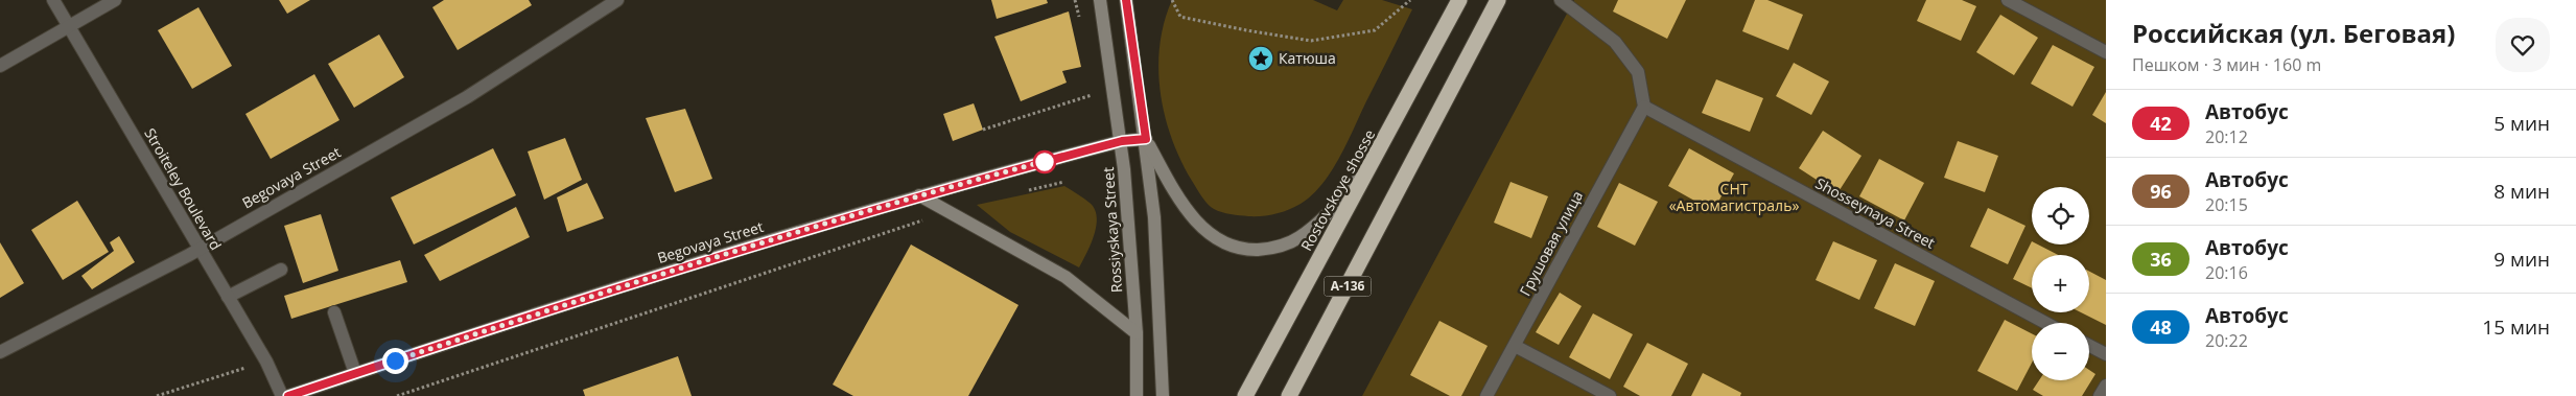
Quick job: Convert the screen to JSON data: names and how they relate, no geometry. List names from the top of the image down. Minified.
{"streets":{"highway":["Rostovskoye shosse","А-136"],"street":["Begovaya Street","Stroiteley Boulevard","Shosseynaya Street","Rossiyskaya Street","Грушовая улица"]},"crossings":[["Begovaya Street","Stroiteley Boulevard"],["Begovaya Street","Rossiyskaya Street"],["Begovaya Street","А-136"],["Rostovskoye shosse","А-136"],["Shosseynaya Street","Грушовая улица"]],"parks":["СНТ «Автомагистраль»"],"places":{"place":["Катюша"]},"lines":["bus line 42"],"page":{"heading":["Российская (ул. Беговая)","Пешком · 3 мин · 160 m"],"list":[{"mark":"42","name":"Автобус","note":"20:12","value":"5 мин"},{"mark":"96","name":"Автобус","note":"20:15","value":"8 мин"},{"mark":"36","name":"Автобус","note":"20:16","value":"9 мин"},{"mark":"48","name":"Автобус","note":"20:22","value":"15 мин"}],"map_buttons":["+","−"]}}
